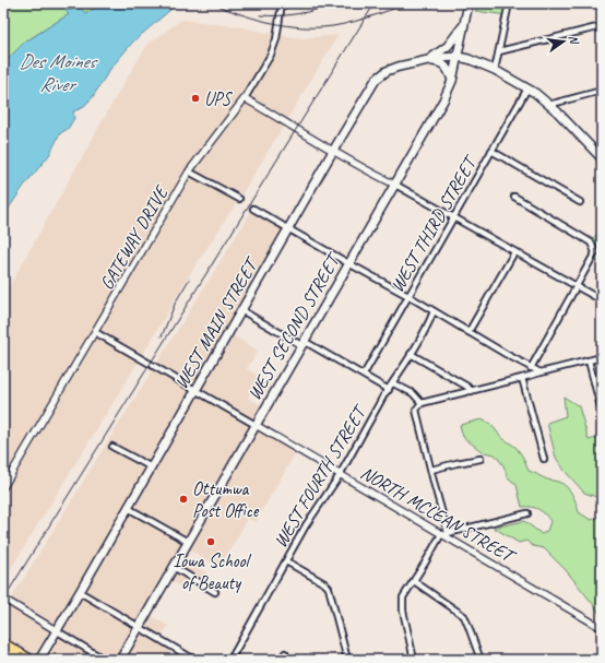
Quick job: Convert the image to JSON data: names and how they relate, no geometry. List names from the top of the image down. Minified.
{"streets":{"main road":["WEST MAIN STREET","WEST SECOND STREET"],"street":["WEST THIRD STREET","GATEWAY DRIVE","WEST FOURTH STREET","NORTH MCLEAN STREET"]},"crossings":[["WEST MAIN STREET","WEST SECOND STREET"],["WEST SECOND STREET","NORTH MCLEAN STREET"],["WEST FOURTH STREET","NORTH MCLEAN STREET"]],"water":["Des Moines River"],"places":["UPS","Ottumwa Post Office","Iowa School of Beauty"],"north":"right"}
